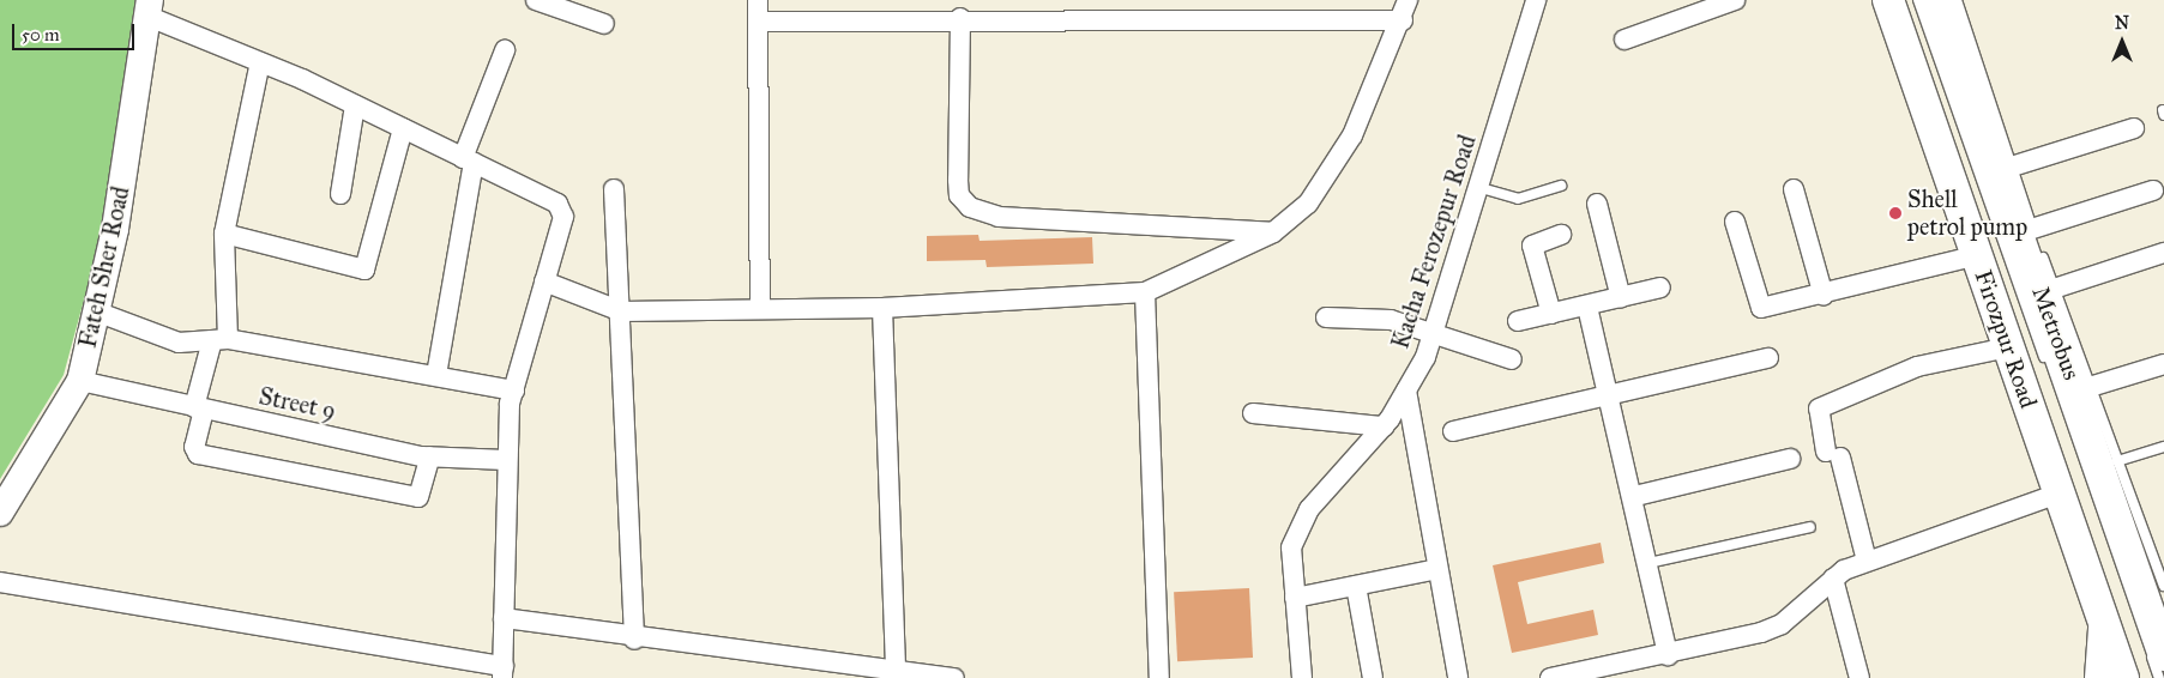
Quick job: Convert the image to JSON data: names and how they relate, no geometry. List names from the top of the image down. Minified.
{"streets":{"main road":["Firozpur Road"],"street":["Kacha Ferozepur Road","Fateh Sher Road","Street 9"],"lane":["Metrobus"]},"crossings":[["Fateh Sher Road","Street 9"]],"places":["Shell petrol pump"],"scale_bar":"50 m","north":"top"}
